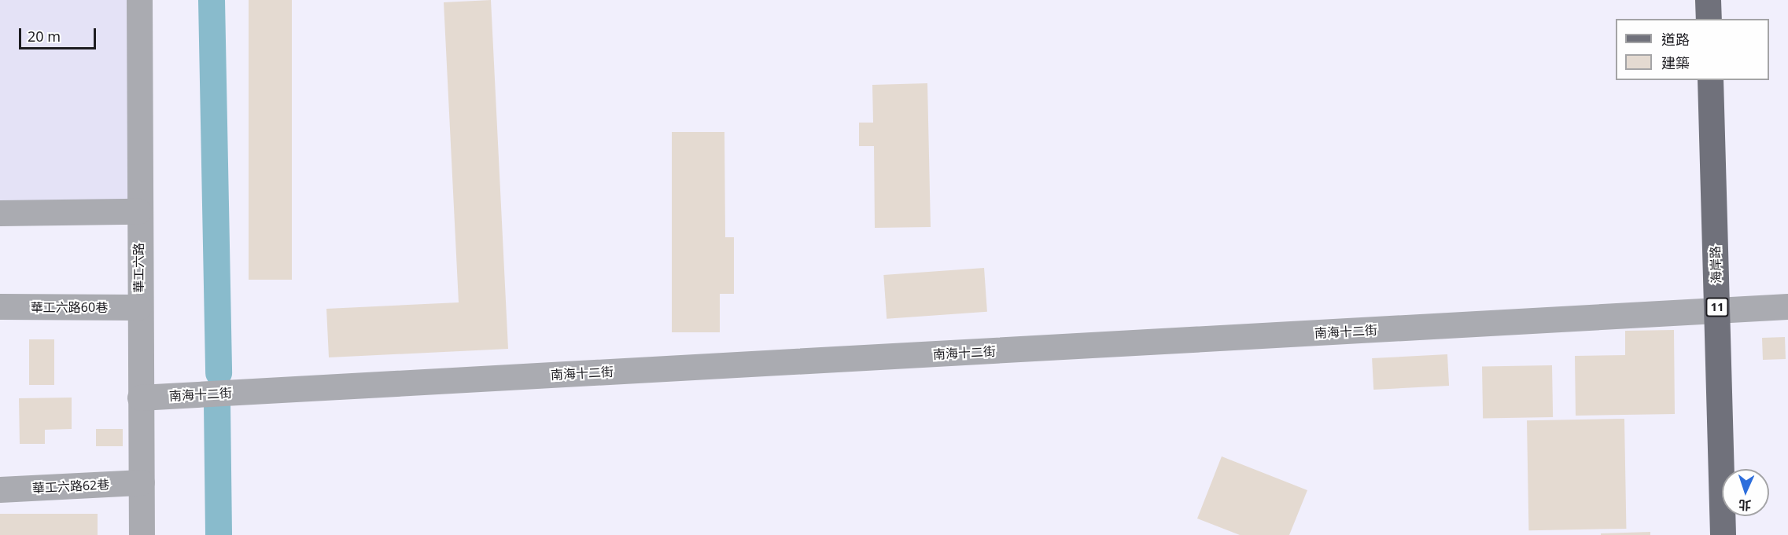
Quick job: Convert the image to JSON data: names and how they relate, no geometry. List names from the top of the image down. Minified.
{"streets":{"main road":["海岸路","11"],"street":["華工六路","華工六路60巷","南海十二街","華工六路62巷"]},"crossings":[["海岸路","南海十二街"],["華工六路","華工六路60巷"],["華工六路","南海十二街"],["華工六路","華工六路62巷"]],"legend":["道路","建築"],"scale_bar":"20 m","north":"bottom"}
